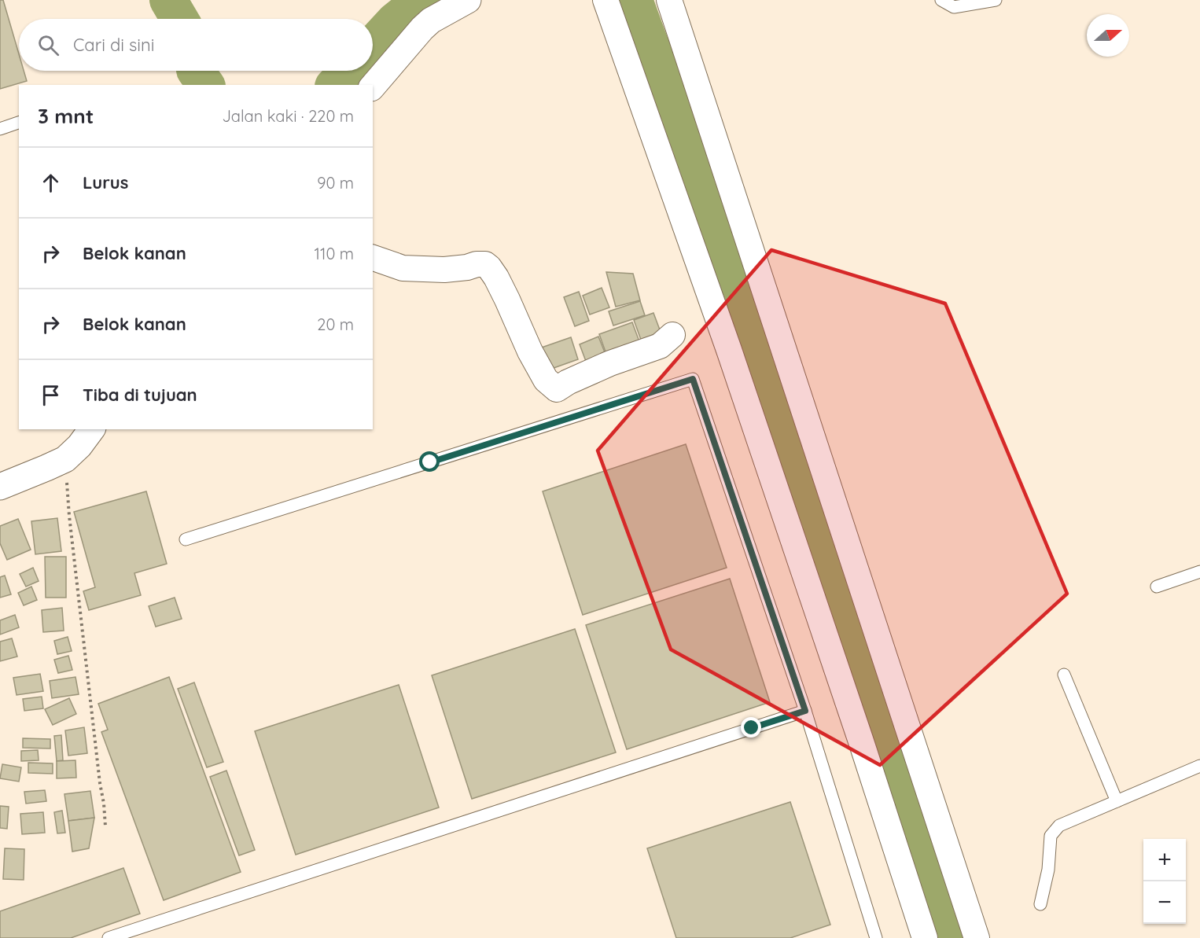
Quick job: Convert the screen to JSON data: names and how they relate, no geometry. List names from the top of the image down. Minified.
{"north":"right","page":{"search":"Cari di sini","heading":["3 mnt","Jalan kaki · 220 m"],"list":[["Lurus","90 m"],["Belok kanan","110 m"],["Belok kanan","20 m"],"Tiba di tujuan"],"map_buttons":["+","−"]}}
